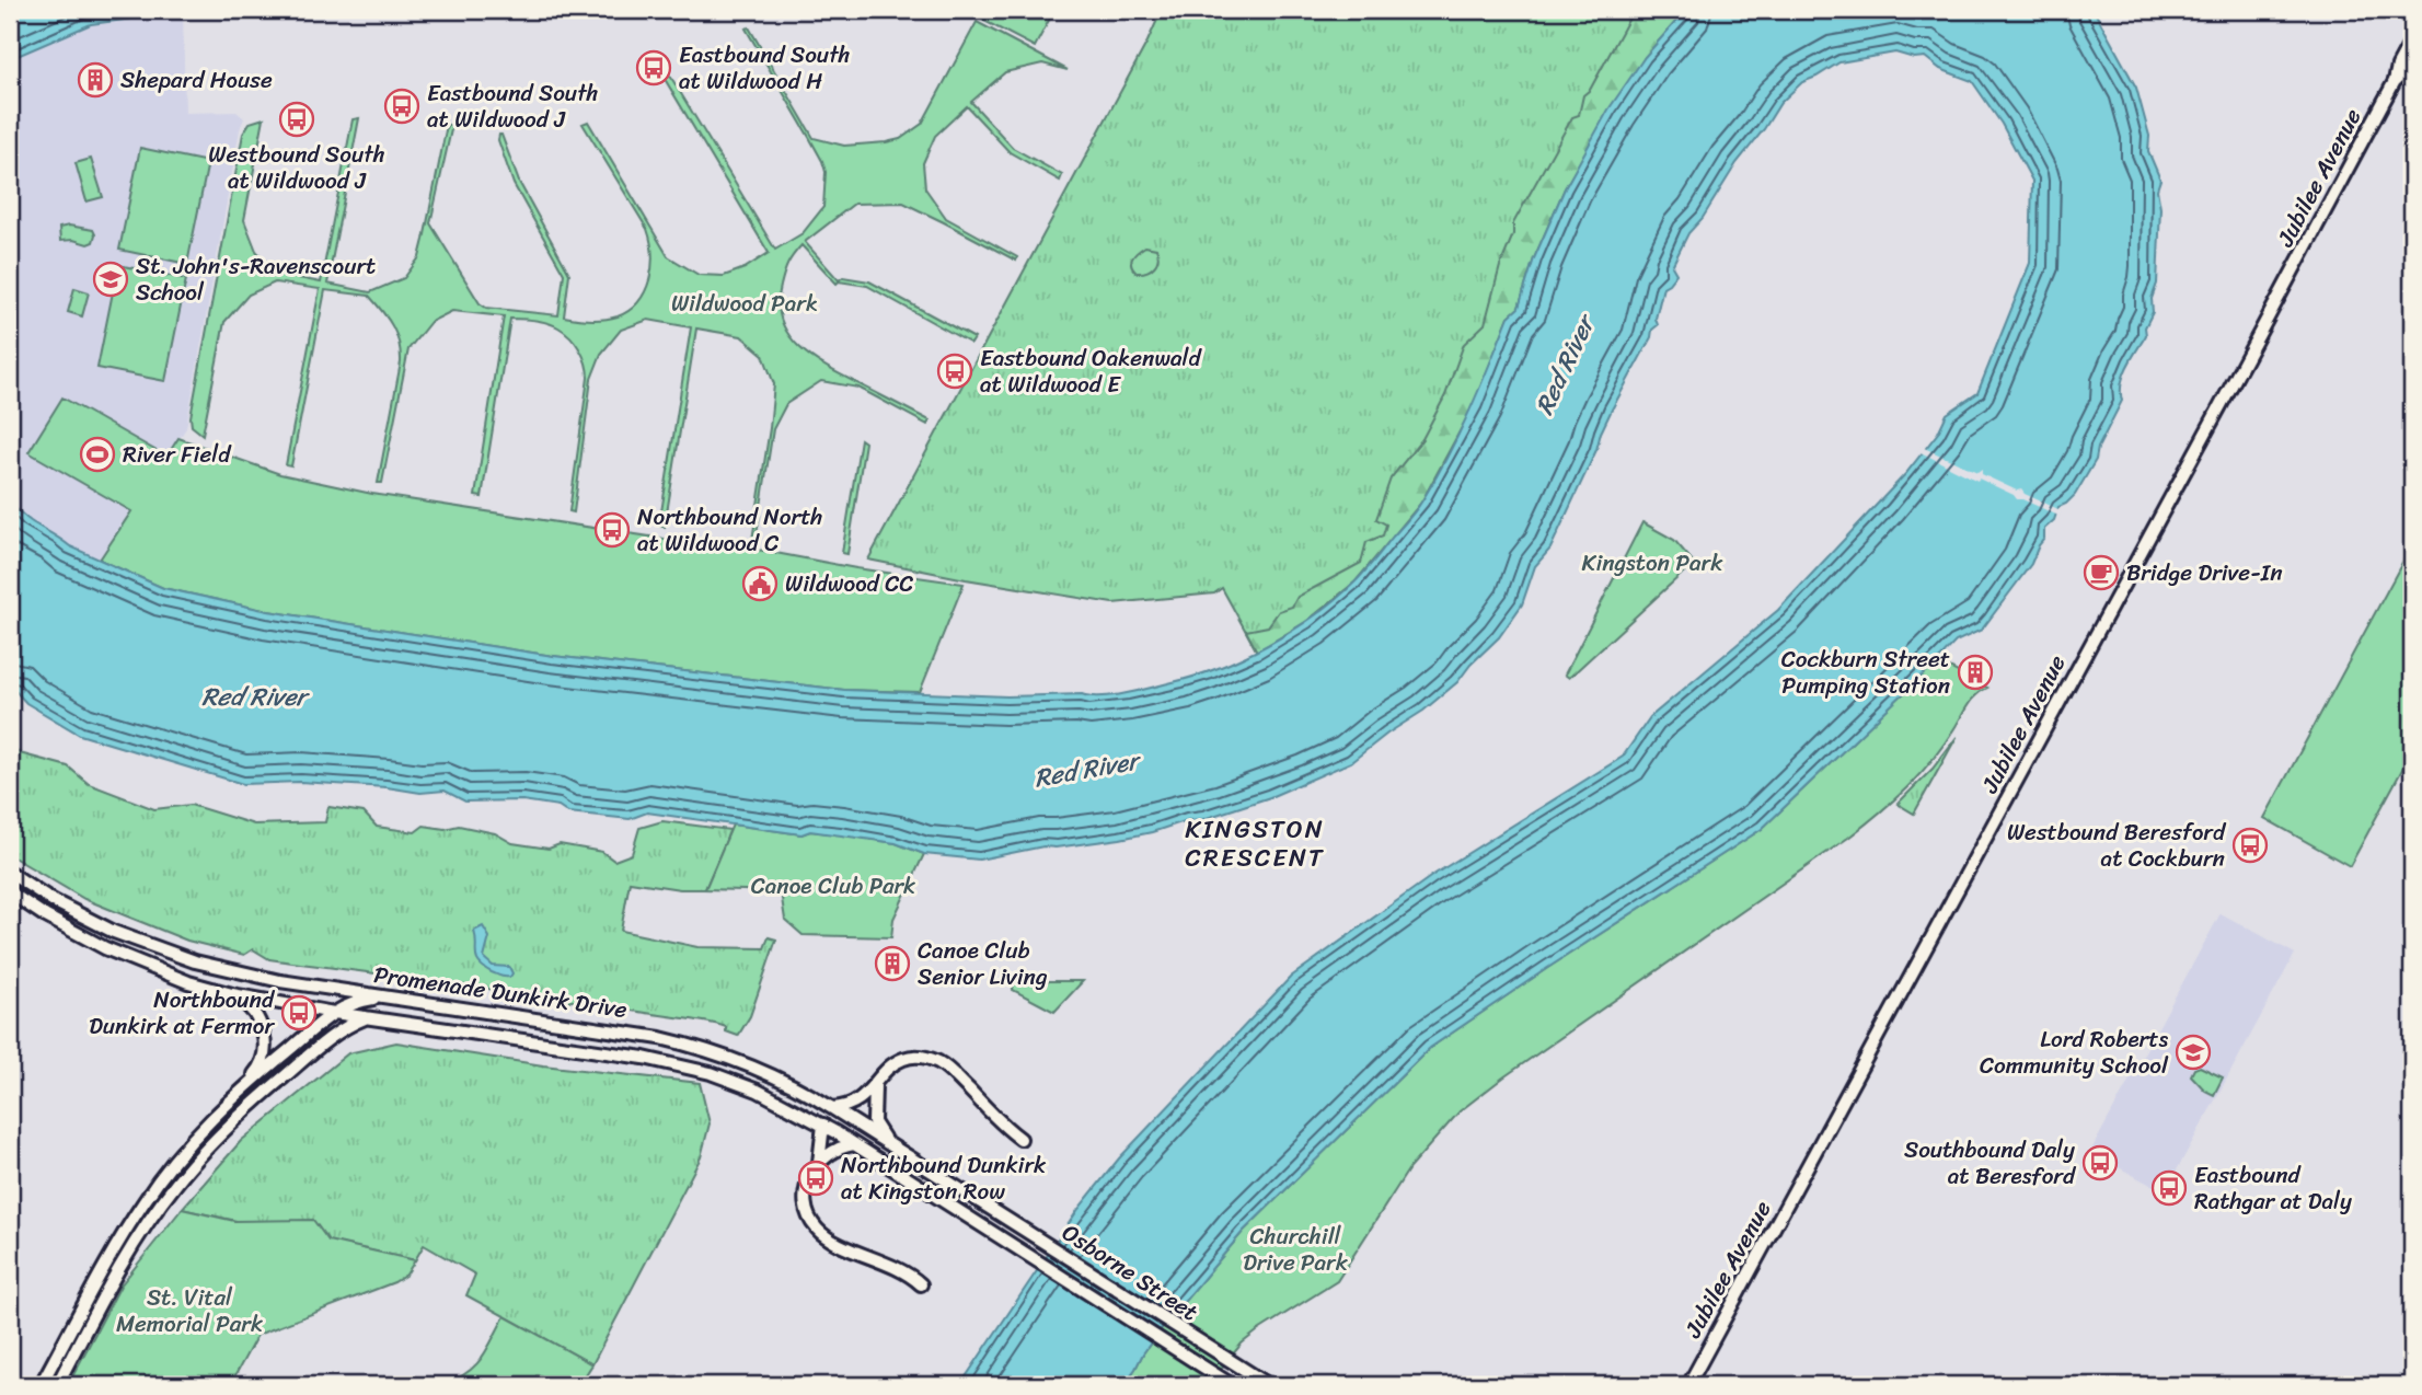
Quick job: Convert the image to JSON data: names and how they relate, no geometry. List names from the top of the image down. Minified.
{"streets":{"main road":["Jubilee Avenue","Promenade Dunkirk Drive","Osborne Street"]},"crossings":[["Promenade Dunkirk Drive","Osborne Street"]],"districts":["KINGSTON CRESCENT"],"water":["Red River"],"parks":["Wildwood Park","Kingston Park","Canoe Club Park","Churchill Drive Park","St. Vital Memorial Park"],"places":{"bus stop":["Eastbound South at Wildwood H","Eastbound South at Wildwood J","Westbound South at Wildwood J","Eastbound Oakenwald at Wildwood E","Northbound North at Wildwood C","Westbound Beresford at Cockburn","Northbound Dunkirk at Fermor","Southbound Daly at Beresford","Northbound Dunkirk at Kingston Row","Eastbound Rathgar at Daly"],"building":["Shepard House","Cockburn Street Pumping Station","Canoe Club Senior Living"],"school or university":["St. John's-Ravenscourt School","Lord Roberts Community School"],"sports":["River Field"],"cafe":["Bridge Drive-In"],"public building":["Wildwood CC"]}}
